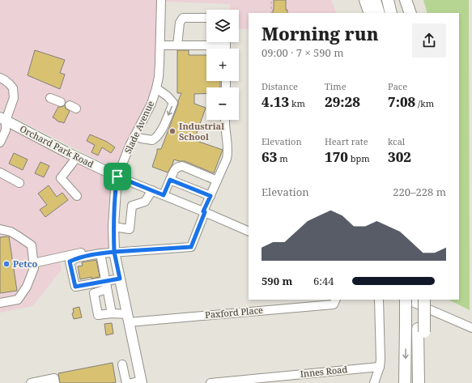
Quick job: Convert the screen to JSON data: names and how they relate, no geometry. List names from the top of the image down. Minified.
{"streets":{"main road":["Orchard Park Road"],"street":["Slade Avenue","Paxford Place","Innes Road"]},"crossings":[["Slade Avenue","Orchard Park Road"]],"places":["Industrial School","Petco"],"page":{"map_buttons":["+","−"],"heading":["Morning run","09:00 · 7 × 590 m"],"stats":[["Distance","4.13 km"],["Time","29:28"],["Pace","7:08 /km"],["Elevation","63 m"],["Heart rate","170 bpm"],["kcal","302"]],"chart":["Elevation","220–228 m"],"list":[{"name":"590 m","note":"6:44"}]}}
